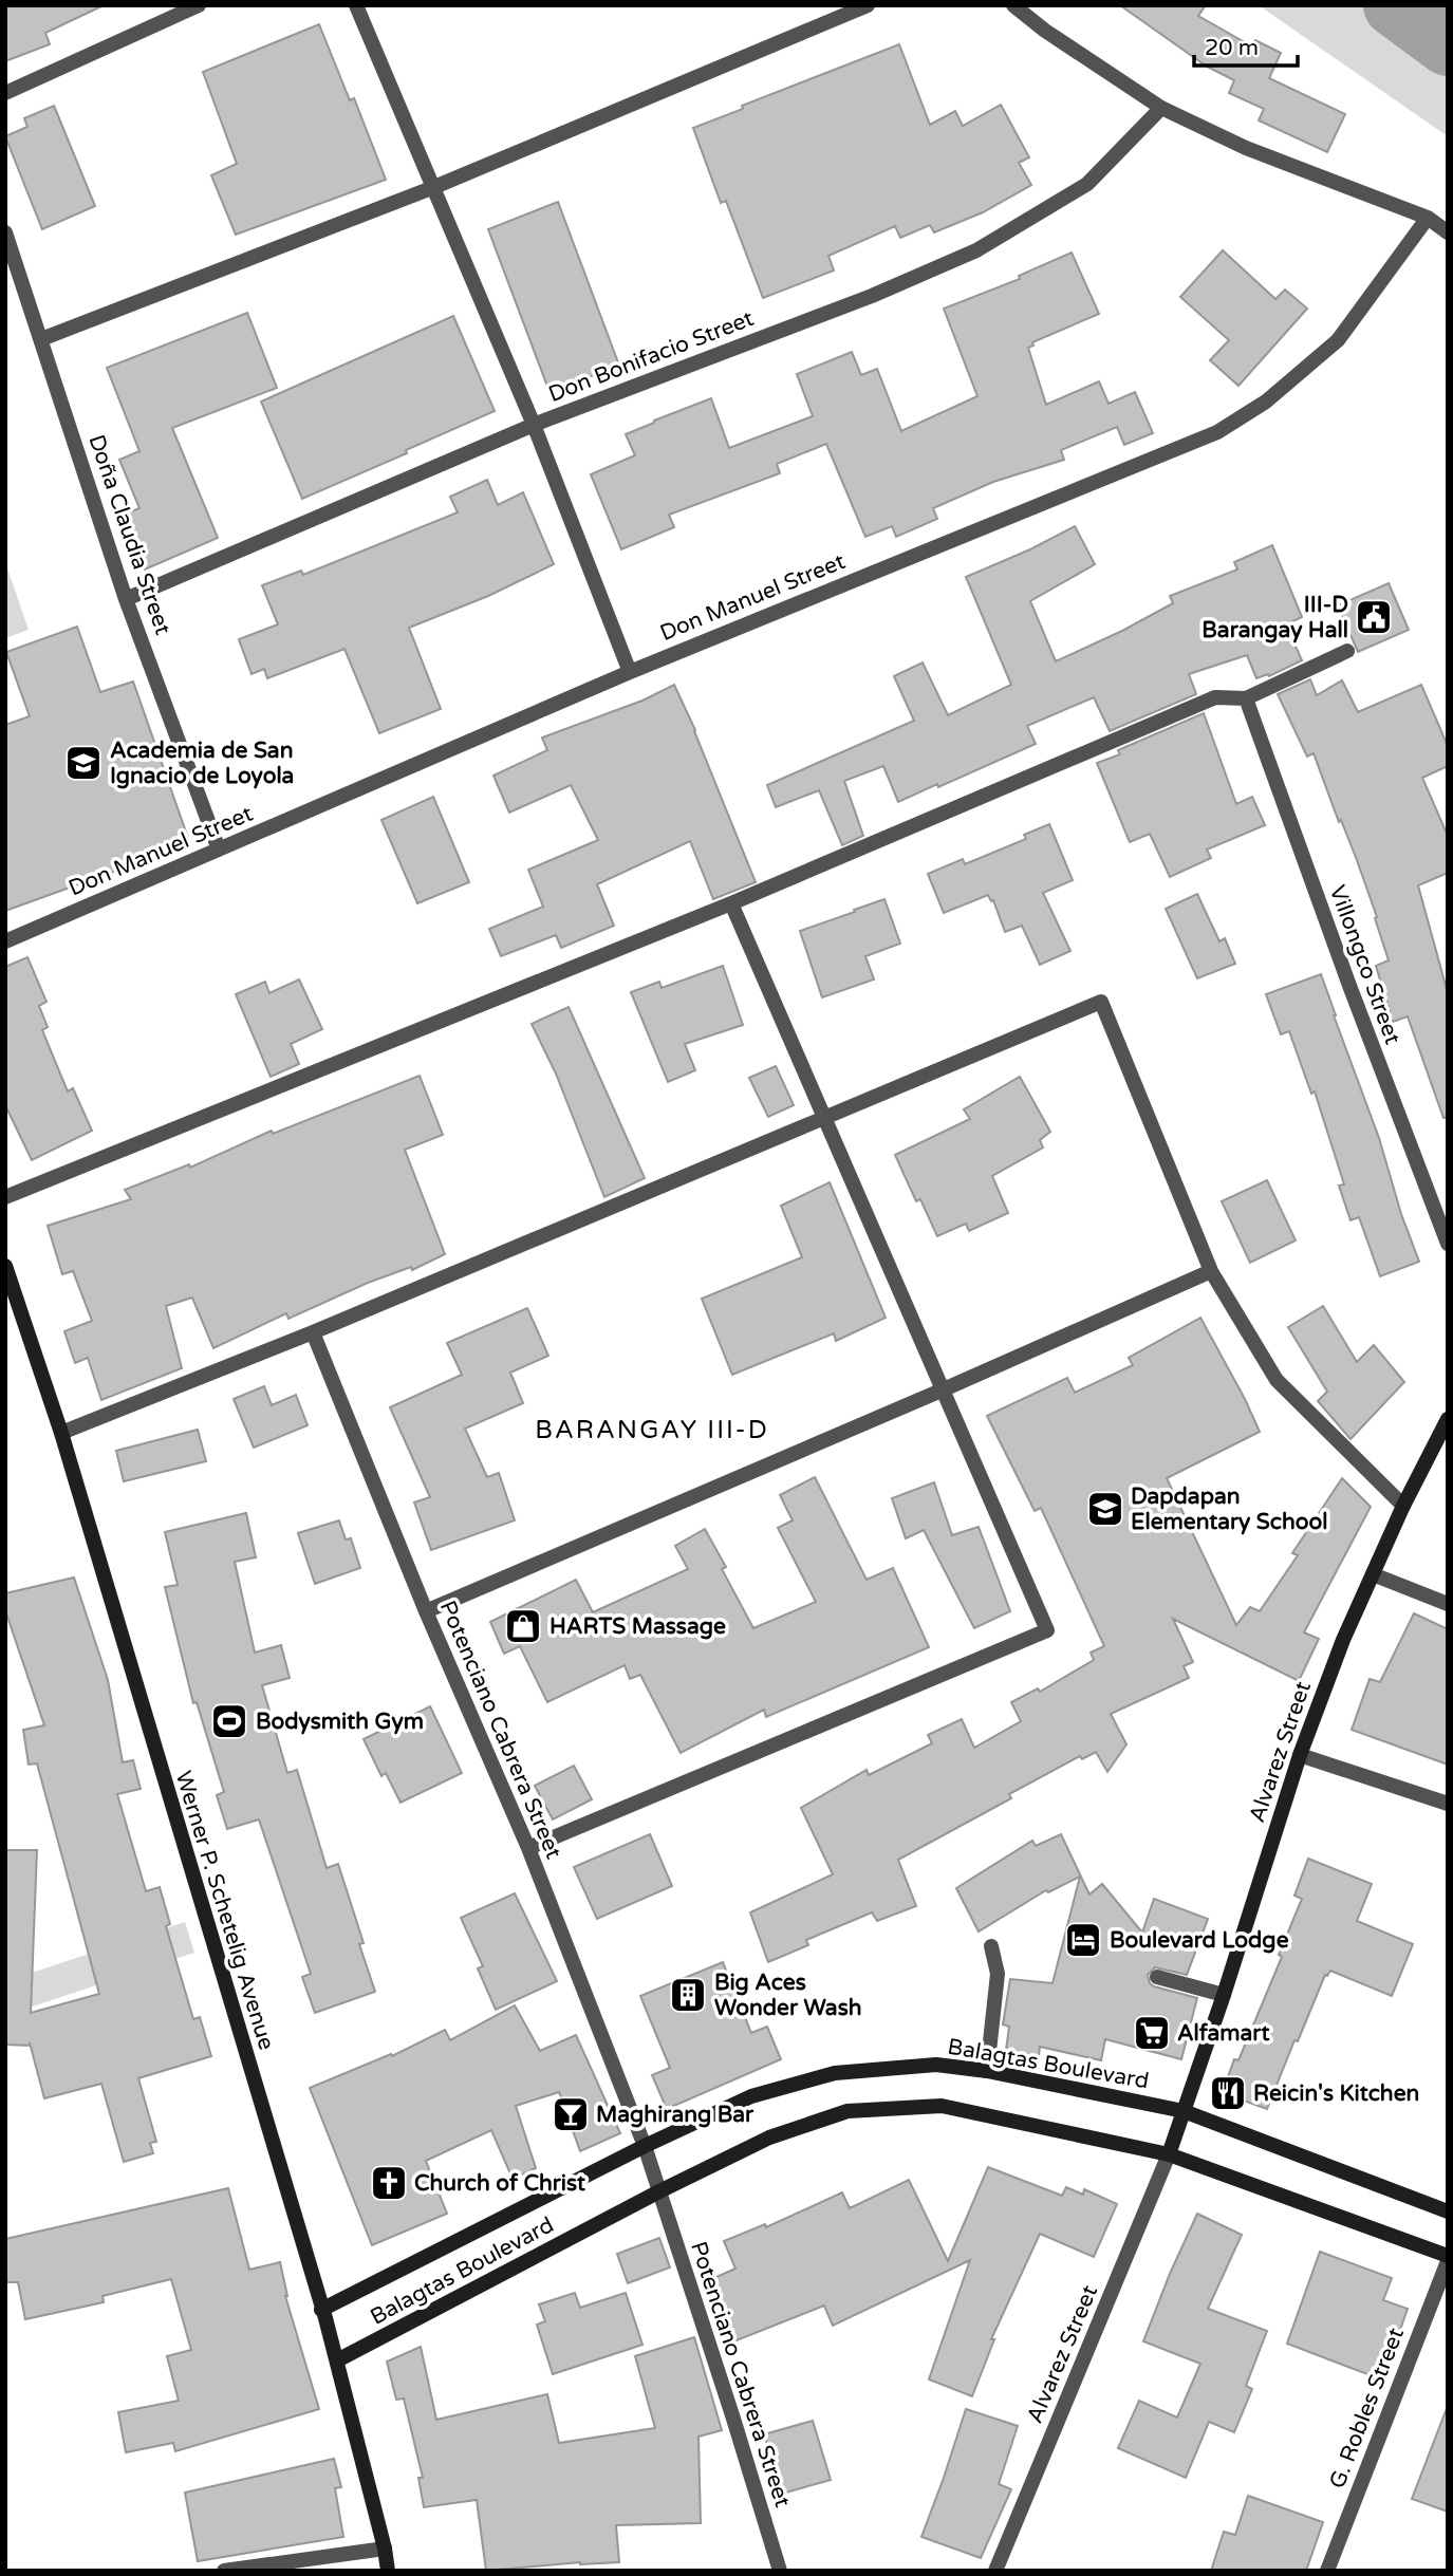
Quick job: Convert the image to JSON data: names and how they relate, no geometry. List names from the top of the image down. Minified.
{"streets":{"main road":["Alvarez Street","Werner P. Schetelig Avenue","Balagtas Boulevard"],"street":["Don Bonifacio Street","Doña Claudia Street","Don Manuel Street","Villongco Street","Potenciano Cabrera Street","G. Robles Street"]},"crossings":[["Don Bonifacio Street","Doña Claudia Street"],["Doña Claudia Street","Don Manuel Street"],["Potenciano Cabrera Street","Balagtas Boulevard"],["Alvarez Street","Balagtas Boulevard"],["Werner P. Schetelig Avenue","Balagtas Boulevard"],["Balagtas Boulevard","G. Robles Street"]],"districts":["BARANGAY III-D"],"places":{"public building":["III-D Barangay Hall"],"school or university":["Academia de San Ignacio de Loyola","Dapdapan Elementary School"],"shop":["HARTS Massage"],"sports":["Bodysmith Gym"],"hotel":["Boulevard Lodge"],"building":["Big Aces Wonder Wash"],"supermarket":["Alfamart"],"restaurant":["Reicin's Kitchen"],"bar":["Maghirang Bar"],"church":["Church of Christ"]},"scale_bar":"20 m"}
